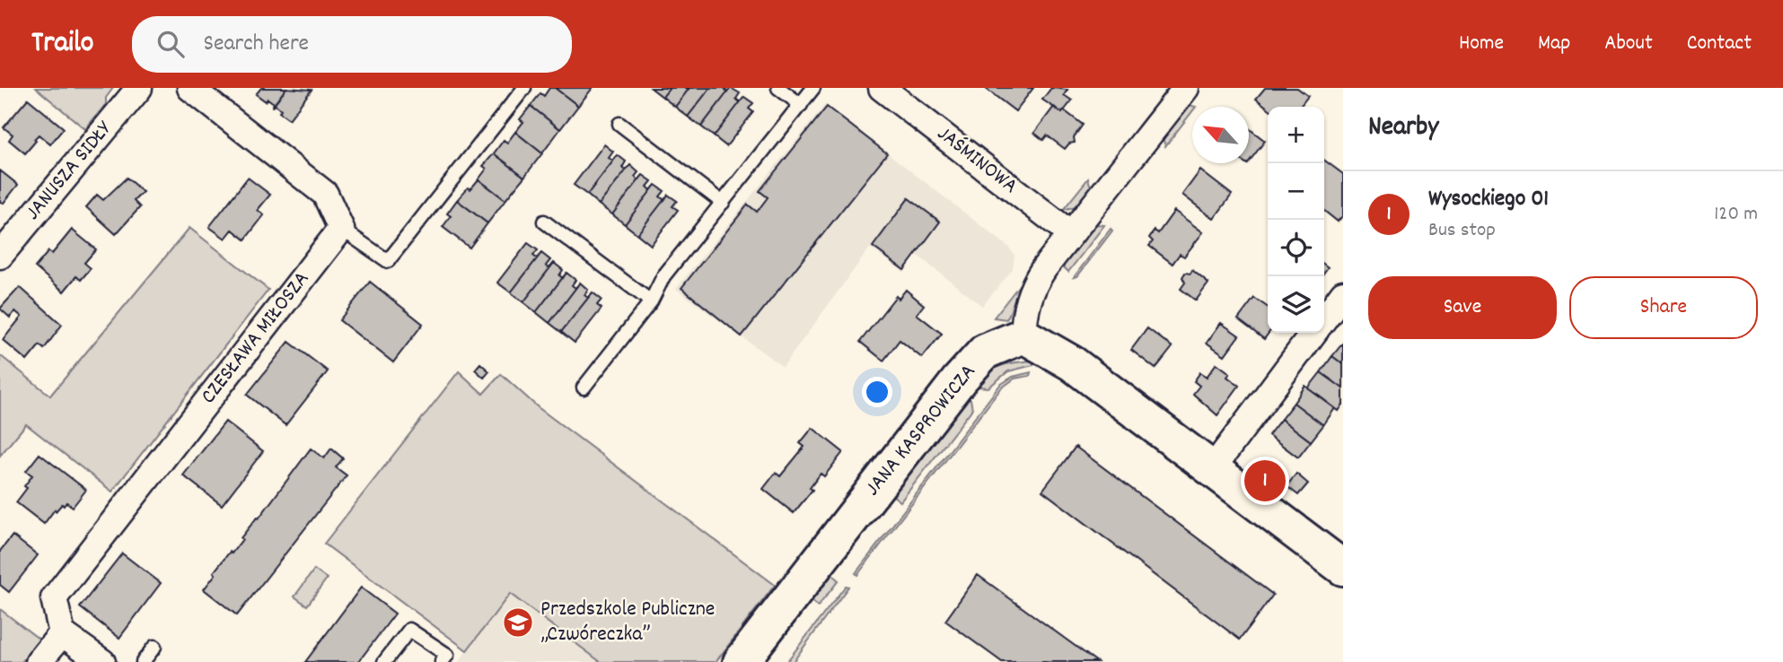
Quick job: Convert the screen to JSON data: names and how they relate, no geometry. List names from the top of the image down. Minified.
{"streets":{"street":["JAŚMINOWA","JANUSZA SIDŁY","CZESŁAWA MIŁOSZA","JANA KASPROWICZA"]},"places":{"school or university":["Przedszkole Publiczne „Czwóreczka”"]},"north":"top left","page":{"header":"Trailo","search":"Search here","nav":["Home","Map","About","Contact"],"heading":"Nearby","map_buttons":["+","−"],"list":[{"mark":"1","name":"Wysockiego 01","note":"Bus stop","value":"120 m"}],"buttons":["Save","Share"],"pins":"1"}}
